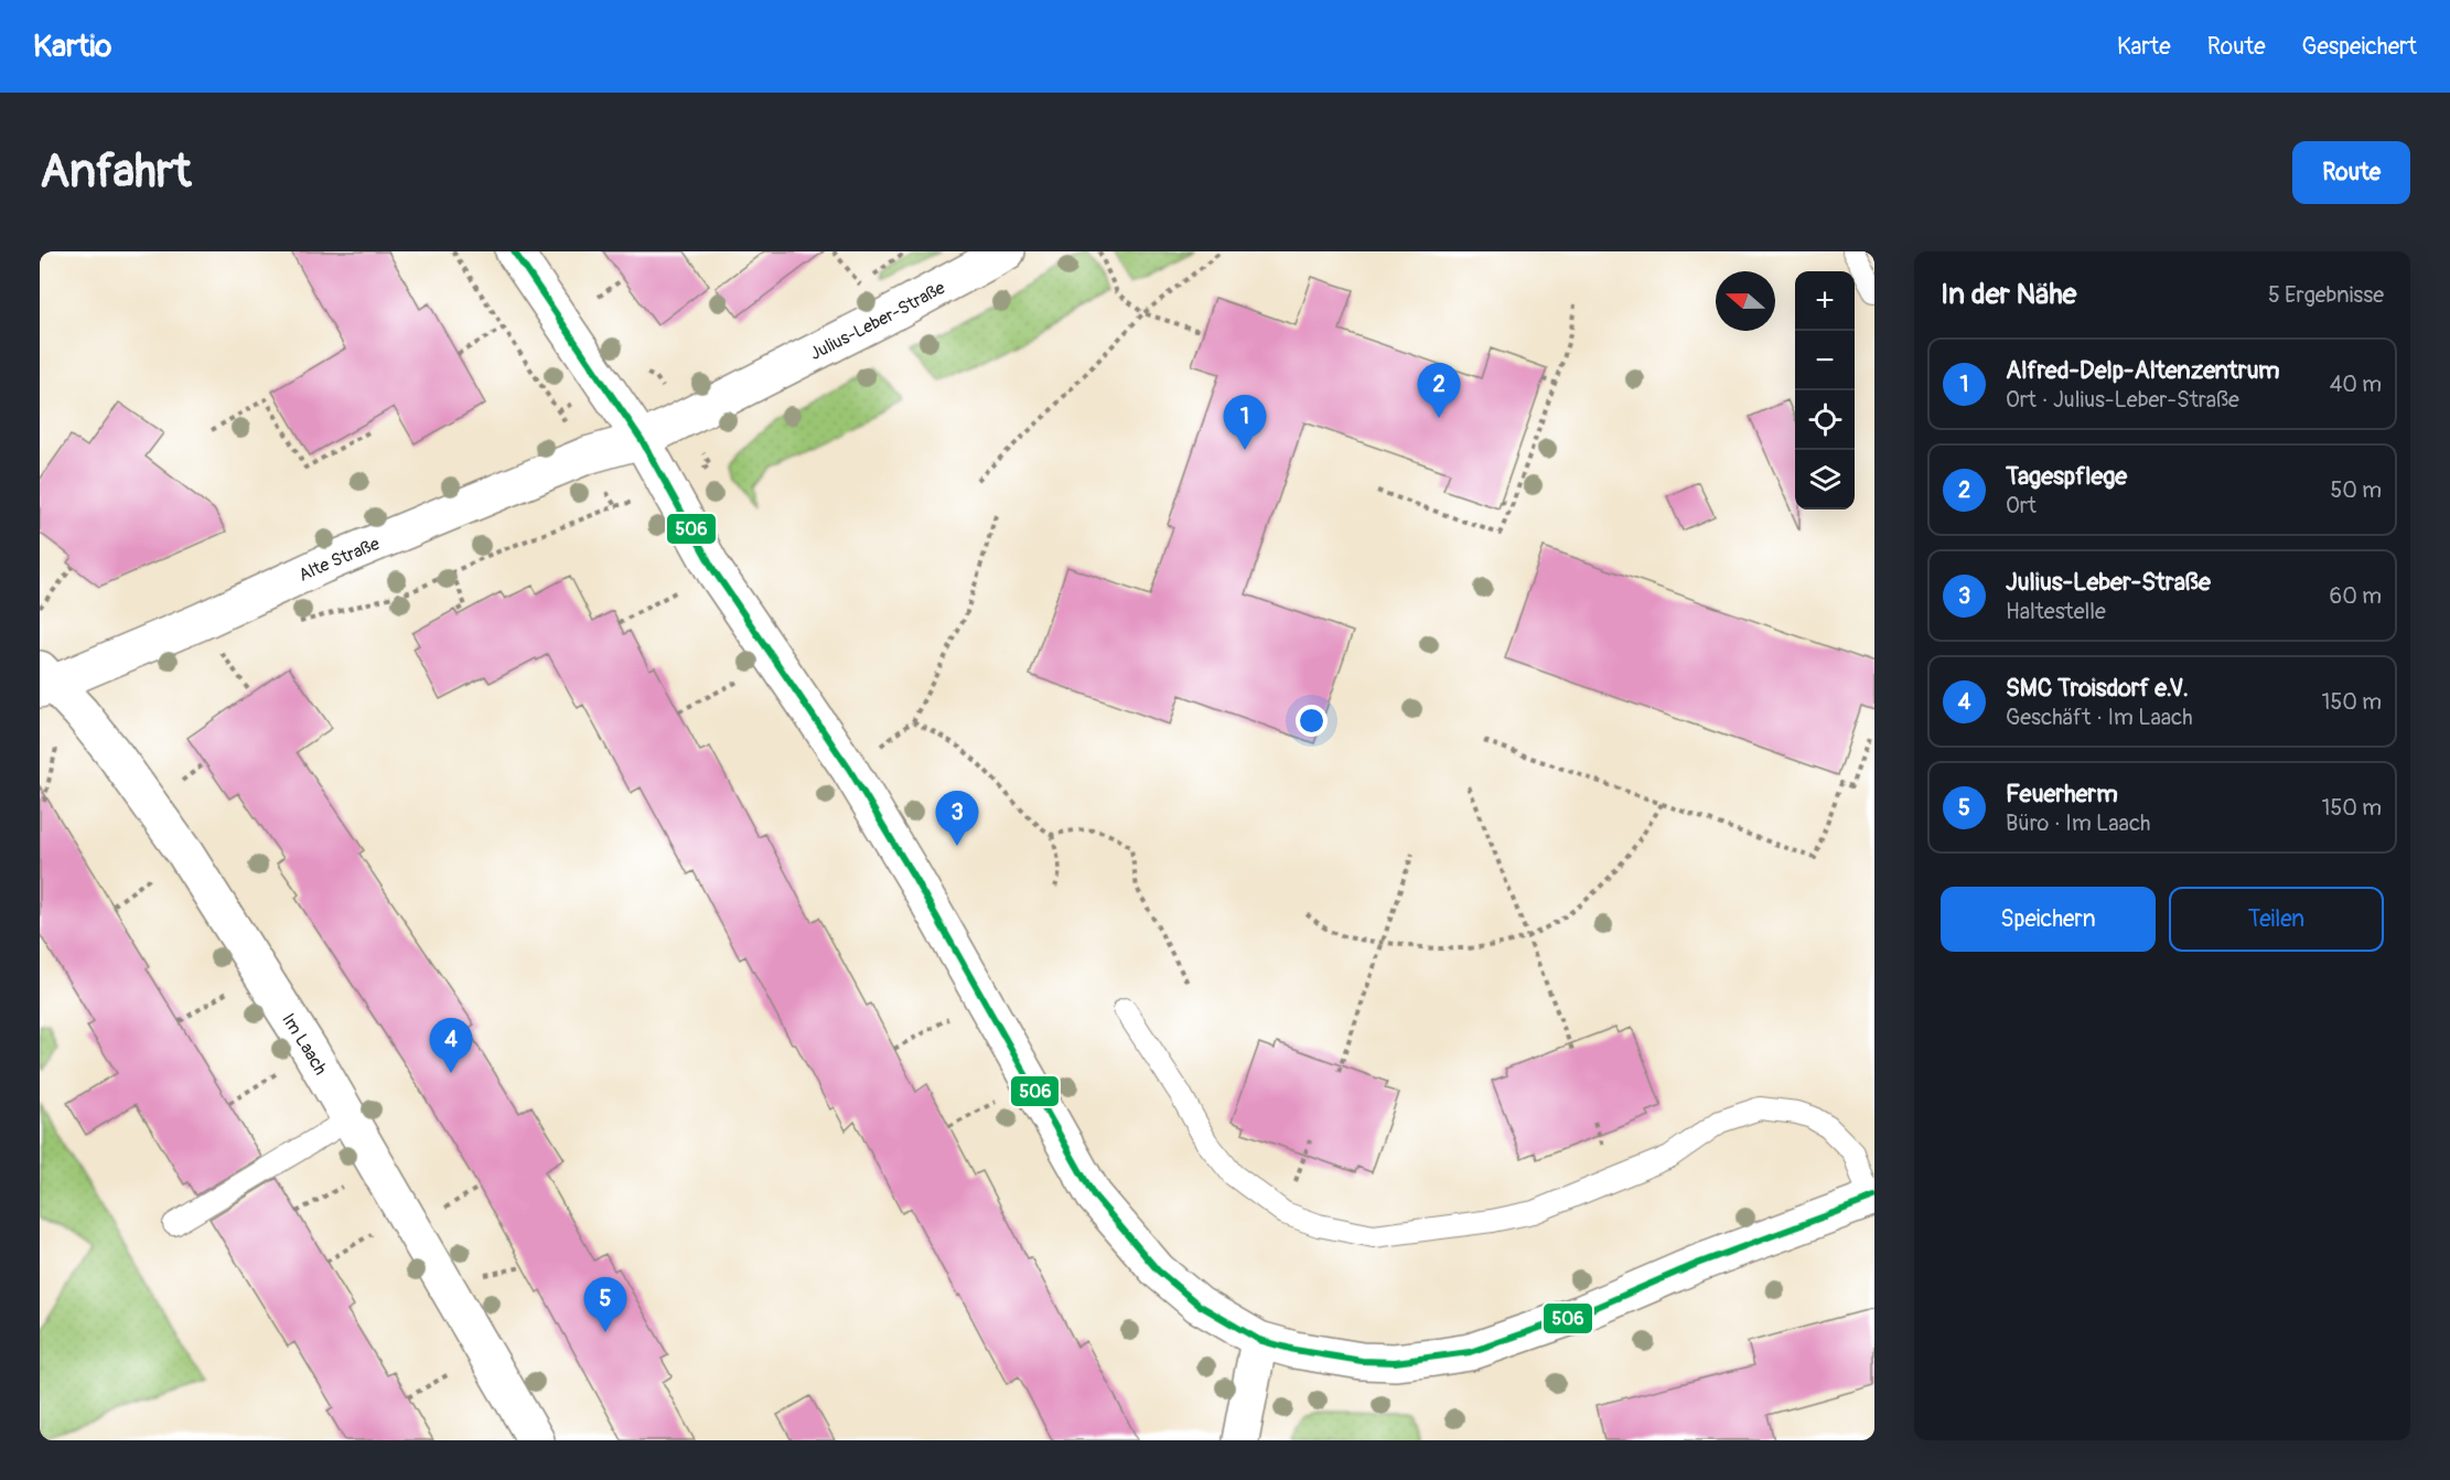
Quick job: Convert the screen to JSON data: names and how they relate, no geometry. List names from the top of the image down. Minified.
{"streets":{"street":["Julius-Leber-Straße","Alte Straße","Im Laach"]},"crossings":[["Julius-Leber-Straße","Alte Straße"],["Alte Straße","Im Laach"]],"lines":["transit line 506"],"north":"left","page":{"header":"Kartio","nav":["Karte","Route","Gespeichert"],"buttons":["Route",["Speichern","Teilen"]],"title":"Anfahrt","heading":["In der Nähe","5 Ergebnisse"],"map_buttons":["+","−"],"list":[{"mark":"1","name":"Alfred-Delp-Altenzentrum","note":"Ort · Julius-Leber-Straße","value":"40 m"},{"mark":"2","name":"Tagespflege","note":"Ort","value":"50 m"},{"mark":"3","name":"Julius-Leber-Straße","note":"Haltestelle","value":"60 m"},{"mark":"4","name":"SMC Troisdorf e.V.","note":"Geschäft · Im Laach","value":"150 m"},{"mark":"5","name":"Feuerherm","note":"Büro · Im Laach","value":"150 m"}],"pins":["2","1","3","4","5"]}}
